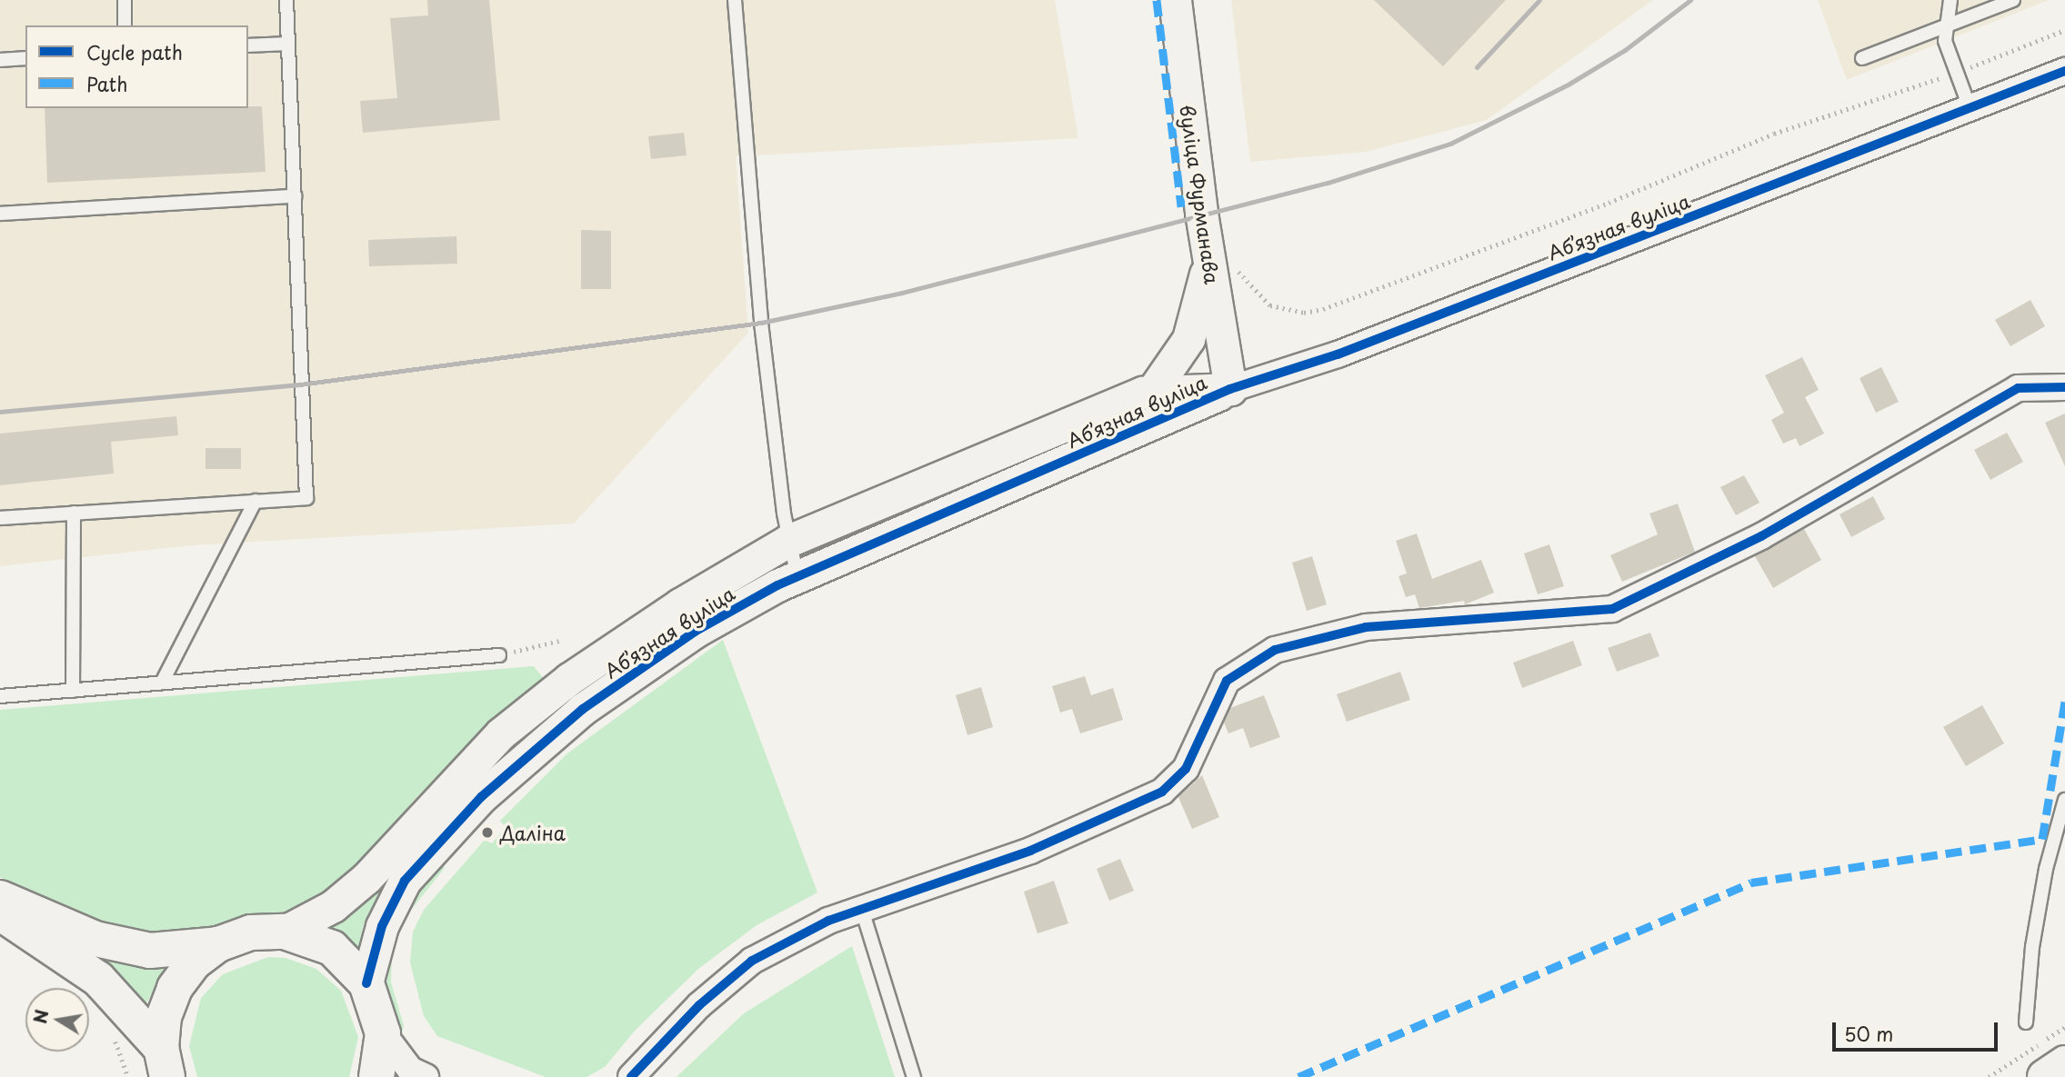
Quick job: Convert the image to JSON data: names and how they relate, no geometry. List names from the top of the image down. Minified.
{"streets":{"main road":["Абʼязная вуліца"],"street":["вуліца Фурманава"]},"crossings":[["вуліца Фурманава","Абʼязная вуліца"]],"places":["Даліна"],"legend":["Cycle path","Path"],"scale_bar":"50 m","north":"left"}
